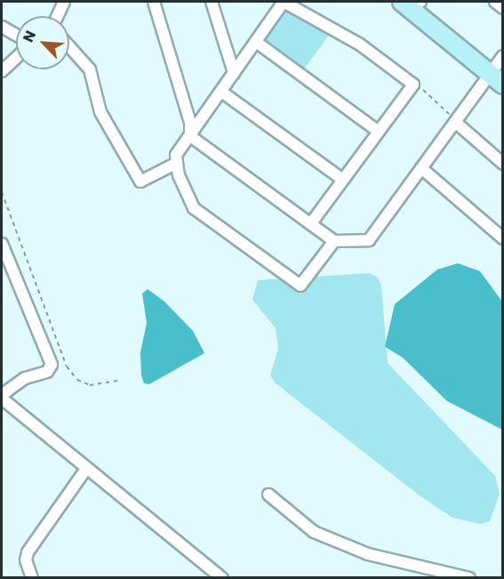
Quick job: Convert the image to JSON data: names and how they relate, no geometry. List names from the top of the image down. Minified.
{"north":"top left"}
